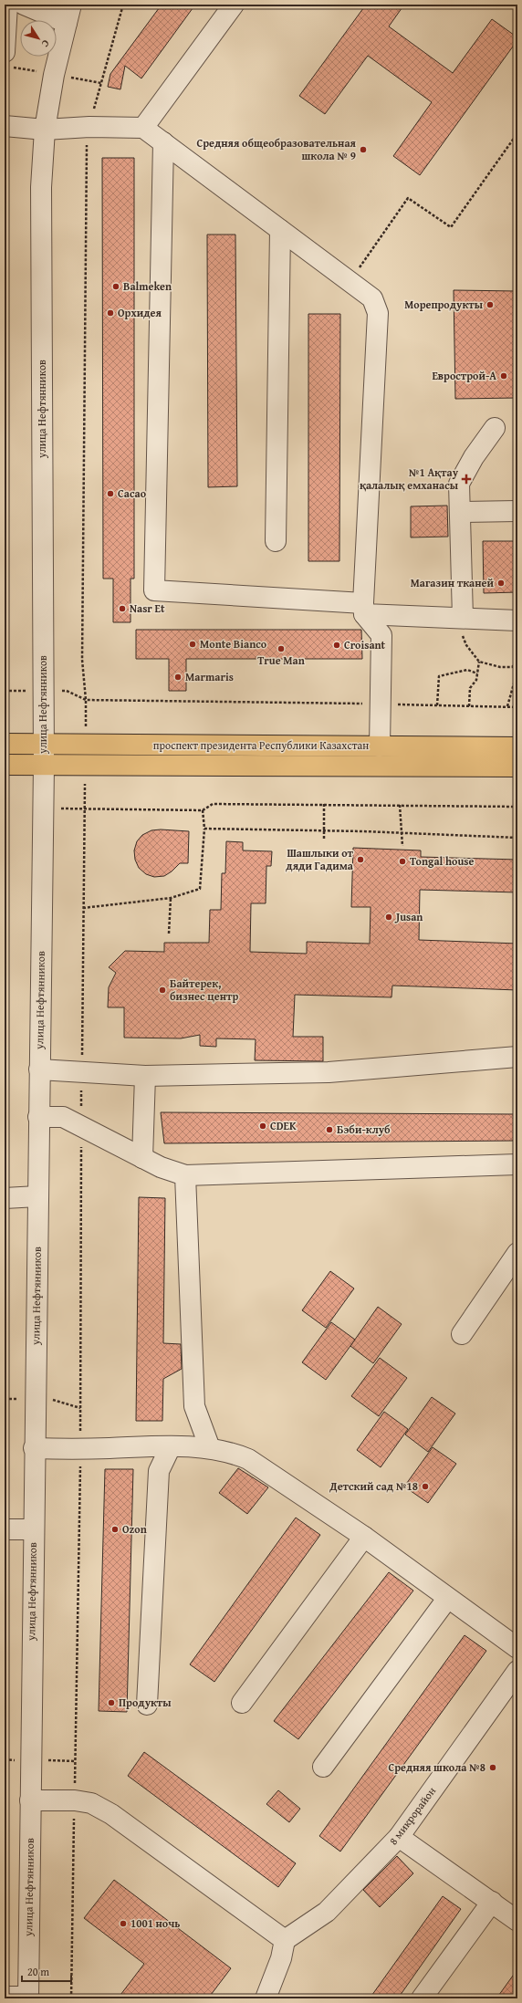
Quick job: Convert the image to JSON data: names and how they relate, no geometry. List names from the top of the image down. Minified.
{"streets":{"main road":["проспект президента Республики Казахстан"],"street":["улица Нефтянников","8 микрорайон"]},"crossings":[["улица Нефтянников","проспект президента Республики Казахстан"]],"places":{"other":["Средняя общеобразовательная школа № 9","Balmeken","Морепродукты","Орхидея","Еврострой-А","Cacao","Магазин тканей","Nasr Et","Monte Bianco","Croisant","True Man","Marmaris","Шашлыки от дяди Гадима","Tongal house","Jusan","Байтерек, бизнес центр","CDEK","Бэби-клуб","Детский сад №18","Ozon","Продукты","Средняя школа №8","1001 ночь"],"health":["№1 Ақтау қалалық емханасы"]},"scale_bar":"20 m","north":"bottom right"}
